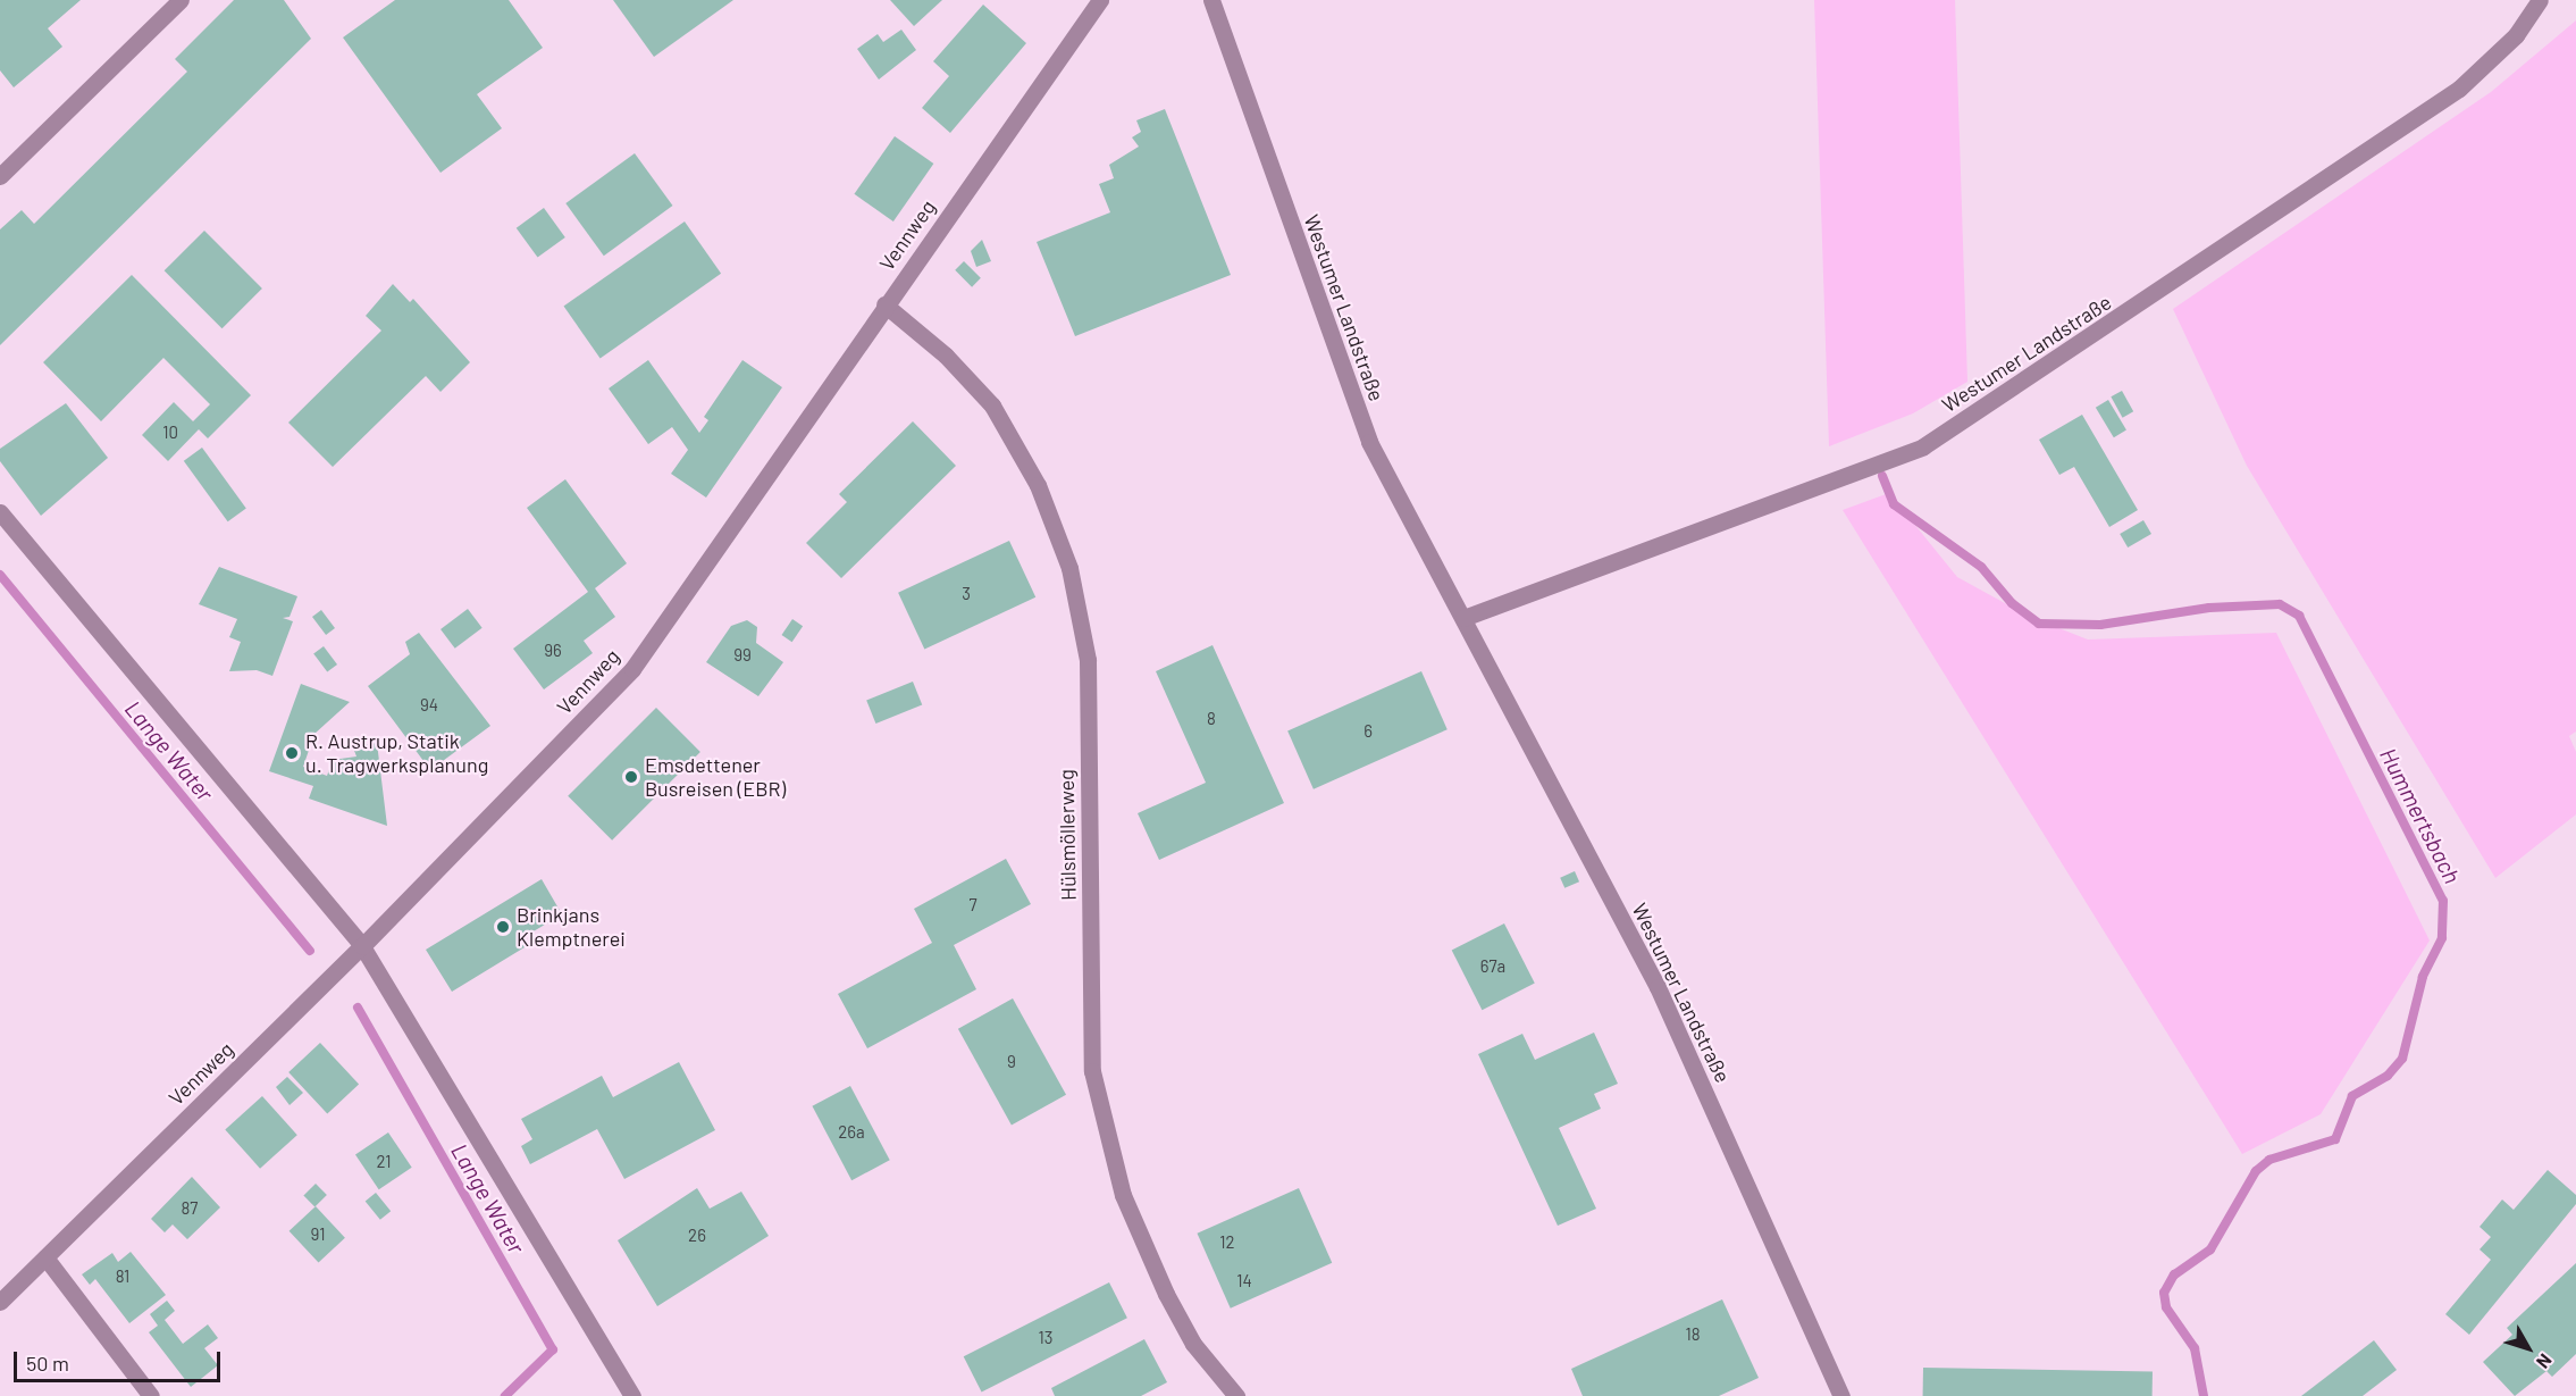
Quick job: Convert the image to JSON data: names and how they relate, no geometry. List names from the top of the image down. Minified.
{"streets":{"street":["Vennweg","Westumer Landstraße","Hülsmöllerweg"]},"crossings":[["Vennweg","Hülsmöllerweg"]],"water":["Lange Water","Hummertsbach"],"places":["R. Austrup, Statik u. Tragwerksplanung","Emsdettener Busreisen (EBR)","Brinkjans Klemptnerei"],"house_numbers":["10","3","96","99","94","8","6","7","67a","9","26a","21","87","91","26","12","81","14","18","13"],"scale_bar":"50 m","north":"bottom right"}
